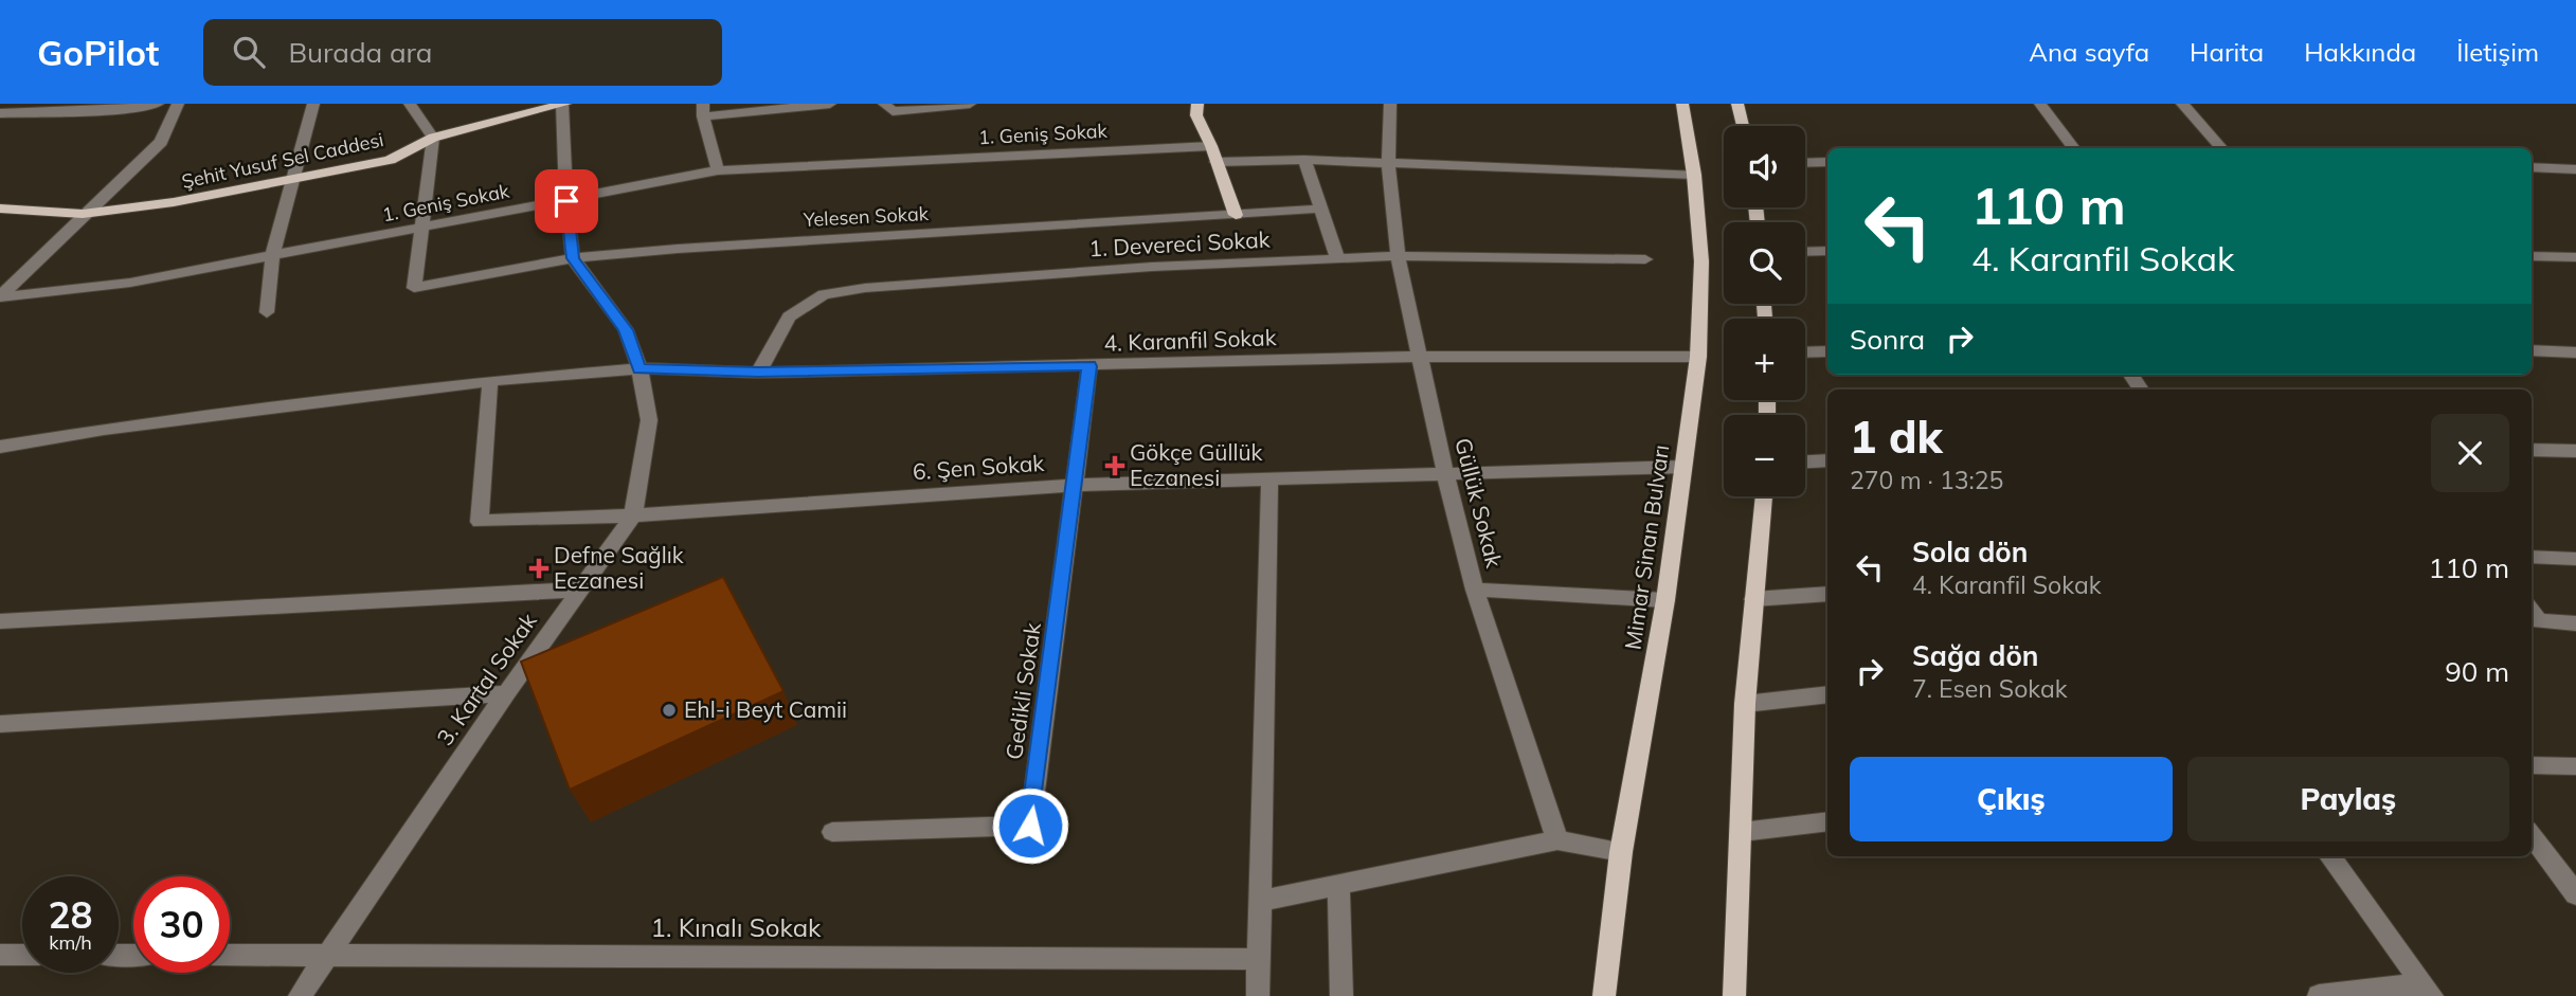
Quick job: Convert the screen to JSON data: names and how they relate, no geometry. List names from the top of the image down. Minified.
{"streets":{"main road":["Şehit Yusuf Sel Caddesi","Mimar Sinan Bulvarı"],"street":["1. Geniş Sokak","Yelesen Sokak","1. Devereci Sokak","4. Karanfil Sokak","6. Şen Sokak","Güllük Sokak","3. Kartal Sokak","Gedikli Sokak","1. Kınalı Sokak"]},"crossings":[["1. Geniş Sokak","Yelesen Sokak"],["Yelesen Sokak","3. Kartal Sokak"],["1. Devereci Sokak","4. Karanfil Sokak"],["1. Devereci Sokak","Güllük Sokak"],["4. Karanfil Sokak","6. Şen Sokak"],["4. Karanfil Sokak","Güllük Sokak"],["4. Karanfil Sokak","Mimar Sinan Bulvarı"],["4. Karanfil Sokak","3. Kartal Sokak"],["4. Karanfil Sokak","Gedikli Sokak"],["6. Şen Sokak","Güllük Sokak"],["6. Şen Sokak","Mimar Sinan Bulvarı"],["6. Şen Sokak","3. Kartal Sokak"],["6. Şen Sokak","Gedikli Sokak"],["3. Kartal Sokak","1. Kınalı Sokak"]],"places":{"health":["Gökçe Güllük Eczanesi","Defne Sağlık Eczanesi"],"other":["Ehl-i Beyt Camii"]},"page":{"header":"GoPilot","search":"Burada ara","nav":["Ana sayfa","Harita","Hakkında","İletişim"],"map_buttons":["+","−"],"turn":["110 m","4. Karanfil Sokak"],"then":"Sonra","heading":["1 dk","270 m · 13:25"],"list":[{"name":"Sola dön","note":"4. Karanfil Sokak","value":"110 m"},{"name":"Sağa dön","note":"7. Esen Sokak","value":"90 m"}],"buttons":["Çıkış","Paylaş"],"speed":"28 km/h","limit":"30"}}
